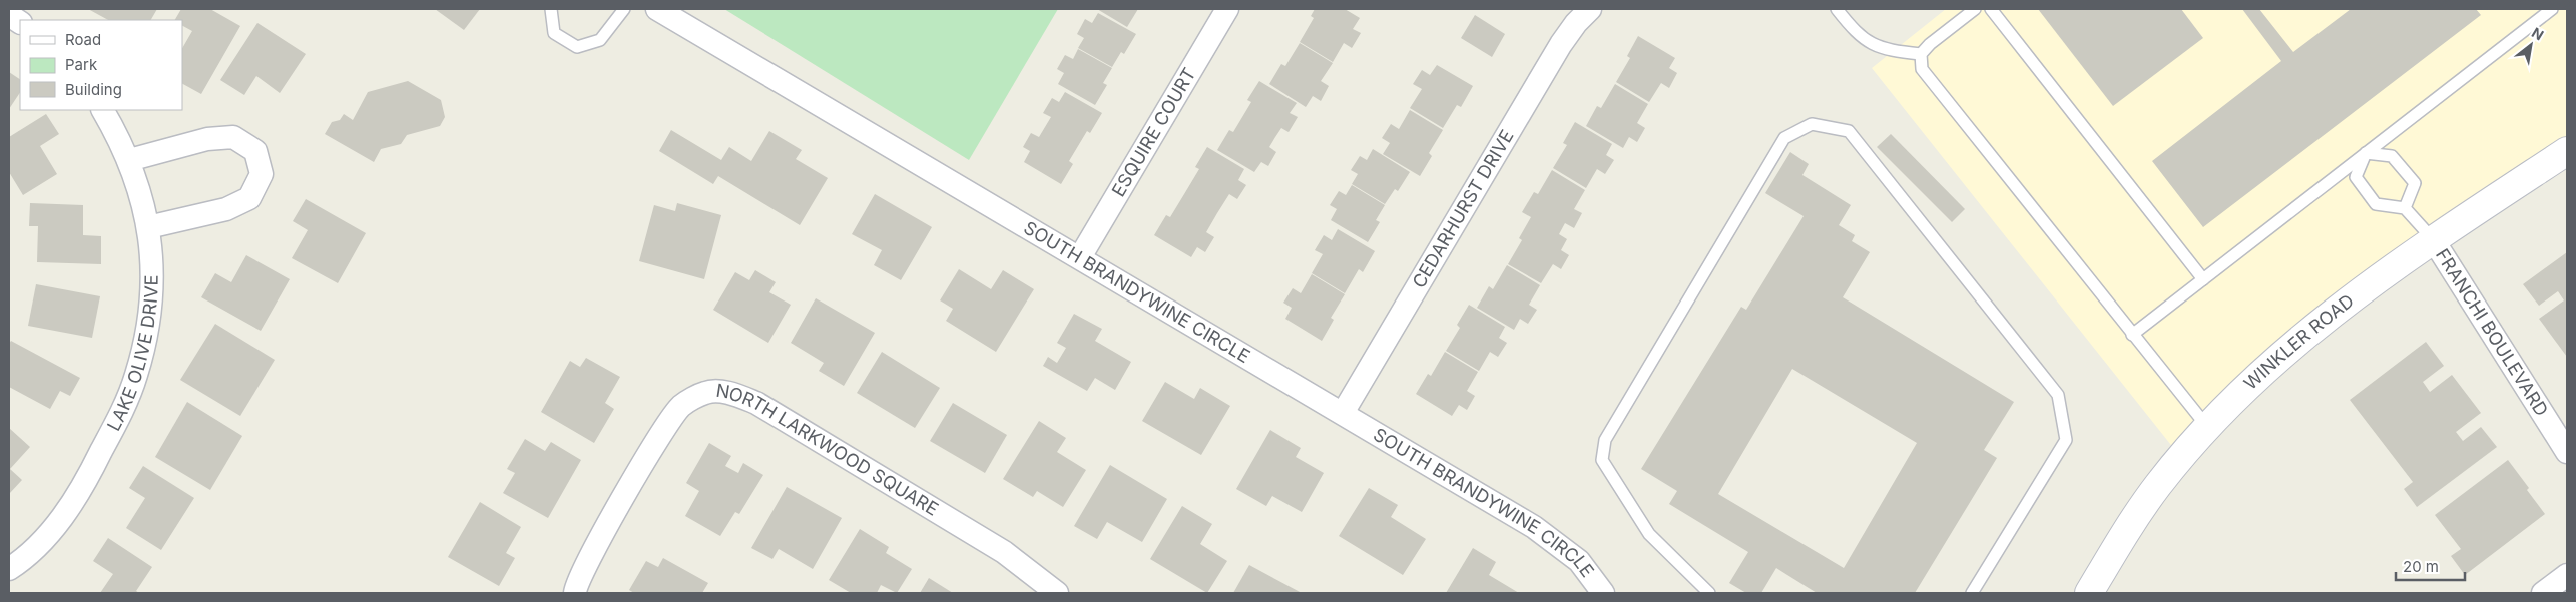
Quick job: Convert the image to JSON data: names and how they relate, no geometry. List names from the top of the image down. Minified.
{"streets":{"street":["ESQUIRE COURT","CEDARHURST DRIVE","SOUTH BRANDYWINE CIRCLE","FRANCHI BOULEVARD","WINKLER ROAD","LAKE OLIVE DRIVE","NORTH LARKWOOD SQUARE"]},"crossings":[["ESQUIRE COURT","SOUTH BRANDYWINE CIRCLE"],["CEDARHURST DRIVE","SOUTH BRANDYWINE CIRCLE"],["FRANCHI BOULEVARD","WINKLER ROAD"]],"legend":["Road","Park","Building"],"scale_bar":"20 m","north":"top right"}
